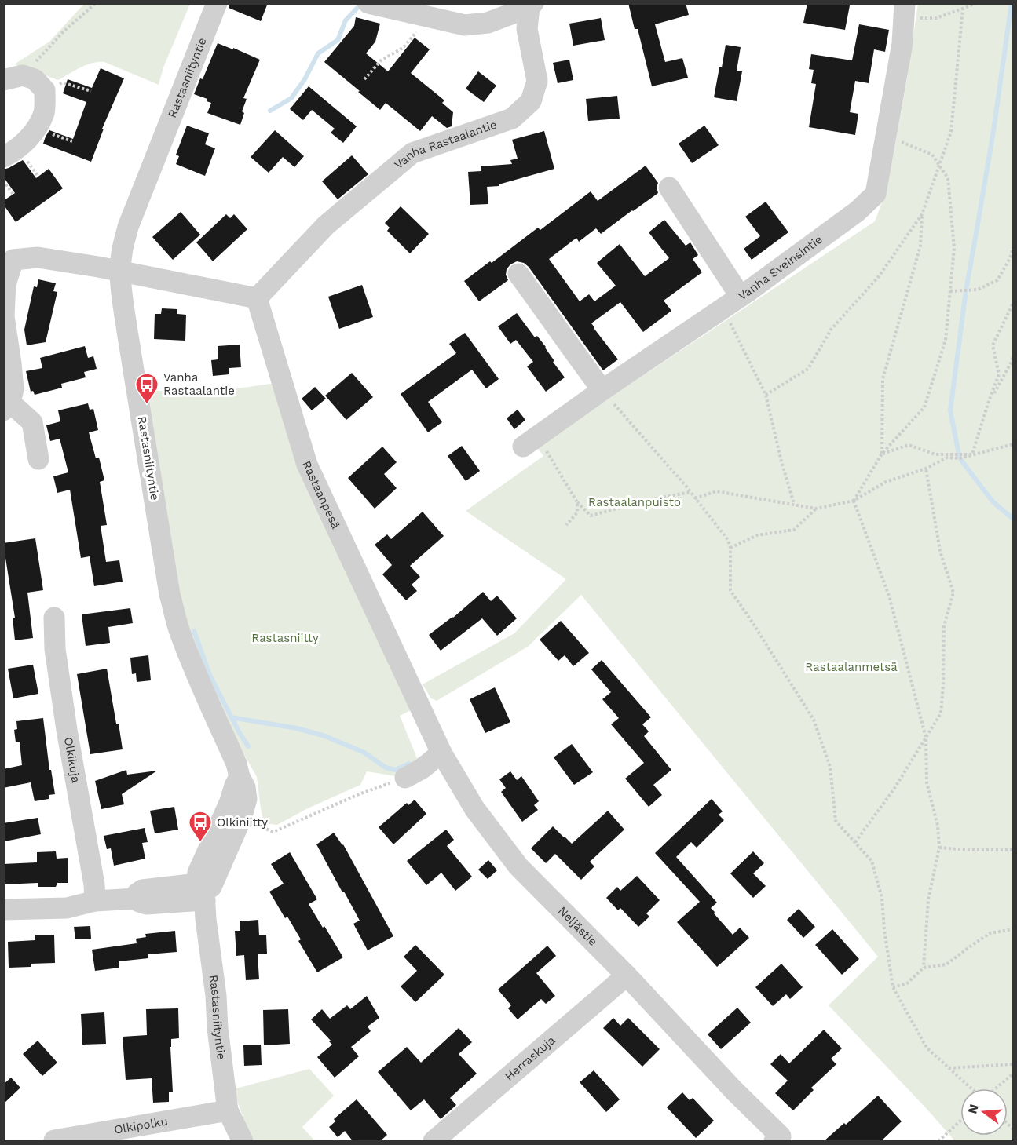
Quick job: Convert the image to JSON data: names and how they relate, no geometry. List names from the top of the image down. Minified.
{"streets":{"street":["Rastasniityntie","Vanha Rastaalantie","Vanha Sveinsintie","Rastaanpesä","Olkikuja","Neljästie","Herraskuja","Olkipolku"]},"crossings":[["Rastasniityntie","Olkipolku"],["Vanha Rastaalantie","Rastaanpesä"],["Rastaanpesä","Neljästie"],["Neljästie","Herraskuja"]],"parks":["Rastaalanpuisto","Rastasniitty","Rastaalanmetsä"],"places":{"bus stop":["Vanha Rastaalantie","Olkiniitty"]},"north":"left"}
